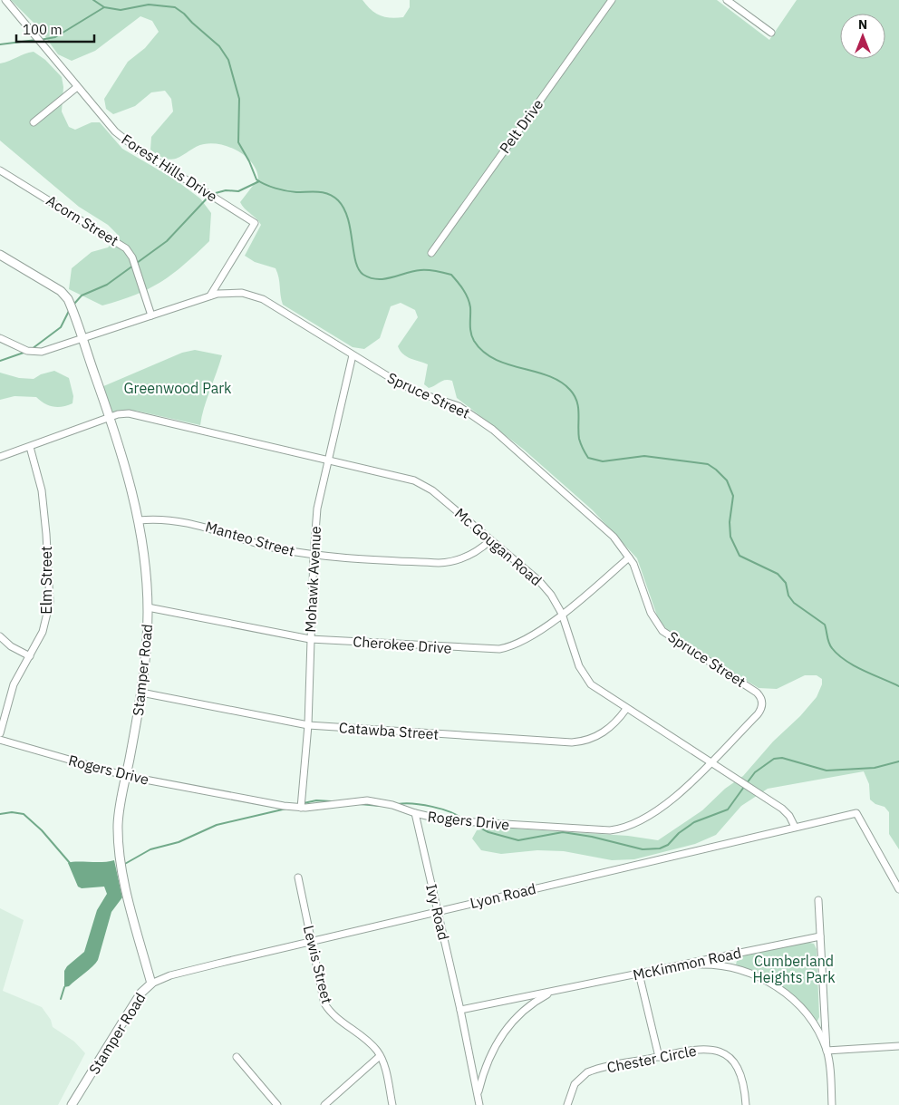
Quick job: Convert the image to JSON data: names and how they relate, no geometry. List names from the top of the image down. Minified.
{"streets":{"street":["Pelt Drive","Forest Hills Drive","Acorn Street","Spruce Street","Manteo Street","Mc Gougan Road","Mohawk Avenue","Elm Street","Cherokee Drive","Stamper Road","Catawba Street","Rogers Drive","Lyon Road","Ivy Road","McKimmon Road","Lewis Street","Chester Circle"]},"crossings":[["Forest Hills Drive","Spruce Street"],["Acorn Street","Spruce Street"],["Spruce Street","Mohawk Avenue"],["Spruce Street","Cherokee Drive"],["Spruce Street","Stamper Road"],["Spruce Street","Rogers Drive"],["Manteo Street","Mc Gougan Road"],["Manteo Street","Mohawk Avenue"],["Manteo Street","Stamper Road"],["Mc Gougan Road","Mohawk Avenue"],["Mc Gougan Road","Elm Street"],["Mc Gougan Road","Cherokee Drive"],["Mc Gougan Road","Stamper Road"],["Mc Gougan Road","Catawba Street"],["Mc Gougan Road","Rogers Drive"],["Mc Gougan Road","Lyon Road"],["Mohawk Avenue","Cherokee Drive"],["Mohawk Avenue","Catawba Street"],["Mohawk Avenue","Rogers Drive"],["Cherokee Drive","Stamper Road"],["Stamper Road","Catawba Street"],["Stamper Road","Rogers Drive"],["Stamper Road","Lyon Road"],["Rogers Drive","Ivy Road"],["Lyon Road","Ivy Road"],["Lyon Road","Lewis Street"],["Ivy Road","McKimmon Road"]],"parks":["Greenwood Park","Cumberland Heights Park"],"scale_bar":"100 m","north":"top"}
